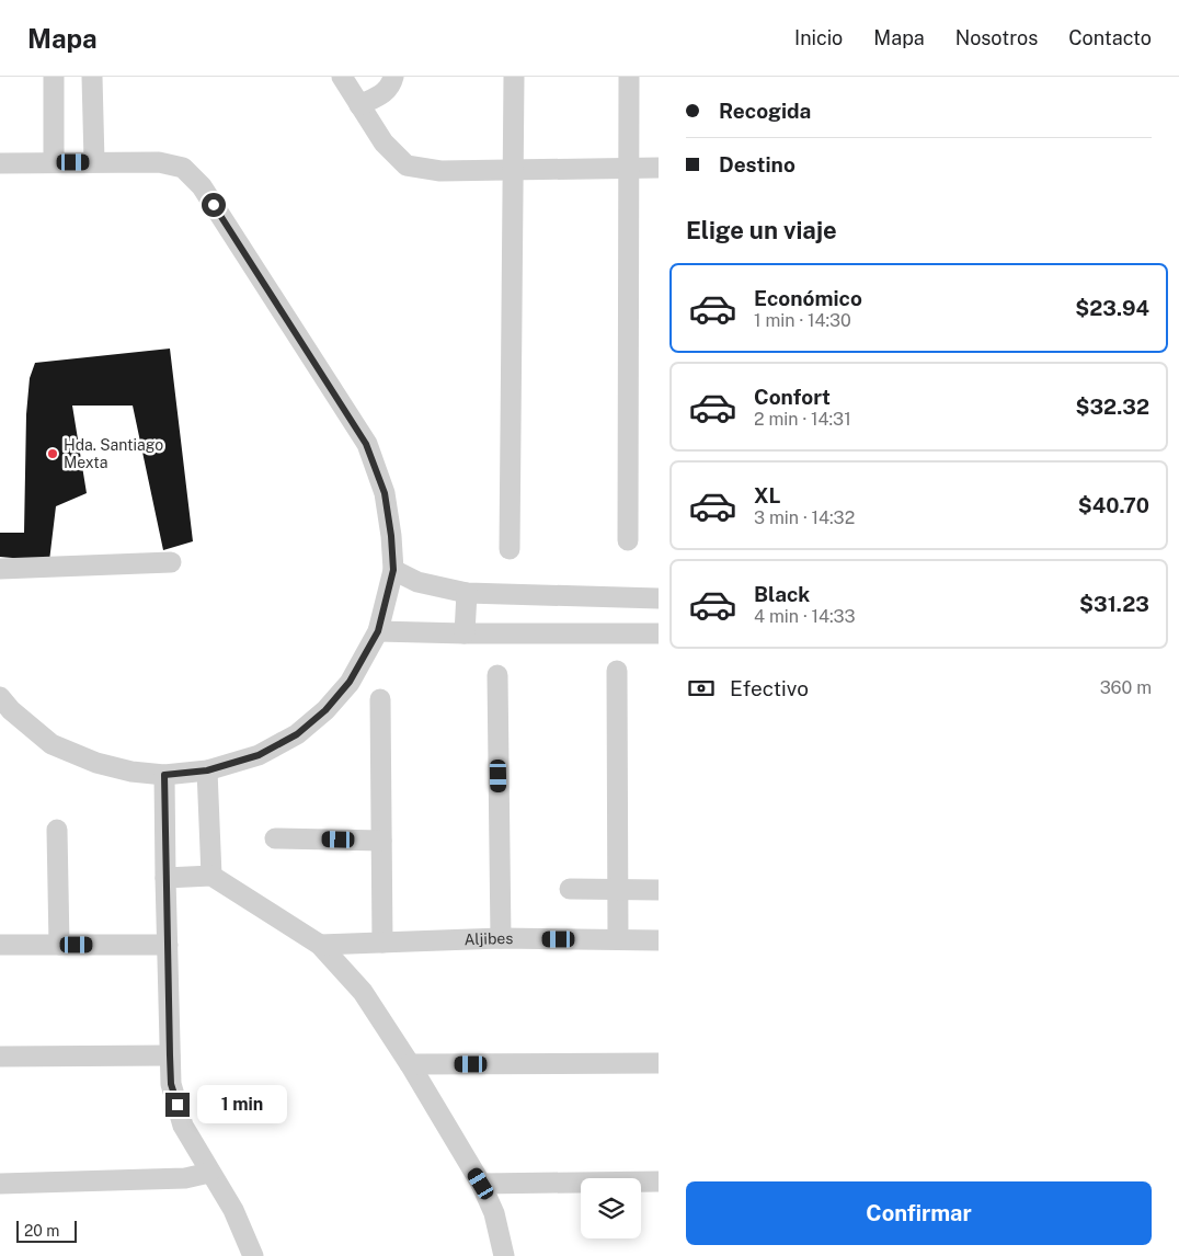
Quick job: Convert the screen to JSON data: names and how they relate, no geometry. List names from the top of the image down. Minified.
{"streets":{"street":["Aljibes"]},"places":["Hda. Santiago Mexta"],"scale_bar":"20 m","page":{"header":"Mapa","nav":["Inicio","Mapa","Nosotros","Contacto"],"banner":["Recogida","Destino"],"heading":"Elige un viaje","list":[{"name":"Económico","note":"1 min · 14:30","value":"$23.94"},{"name":"Confort","note":"2 min · 14:31","value":"$32.32"},{"name":"XL","note":"3 min · 14:32","value":"$40.70"},{"name":"Black","note":"4 min · 14:33","value":"$31.23"}],"pay":["Efectivo","360 m"],"bubble":"1 min","buttons":"Confirmar","scale":"20 m"}}
